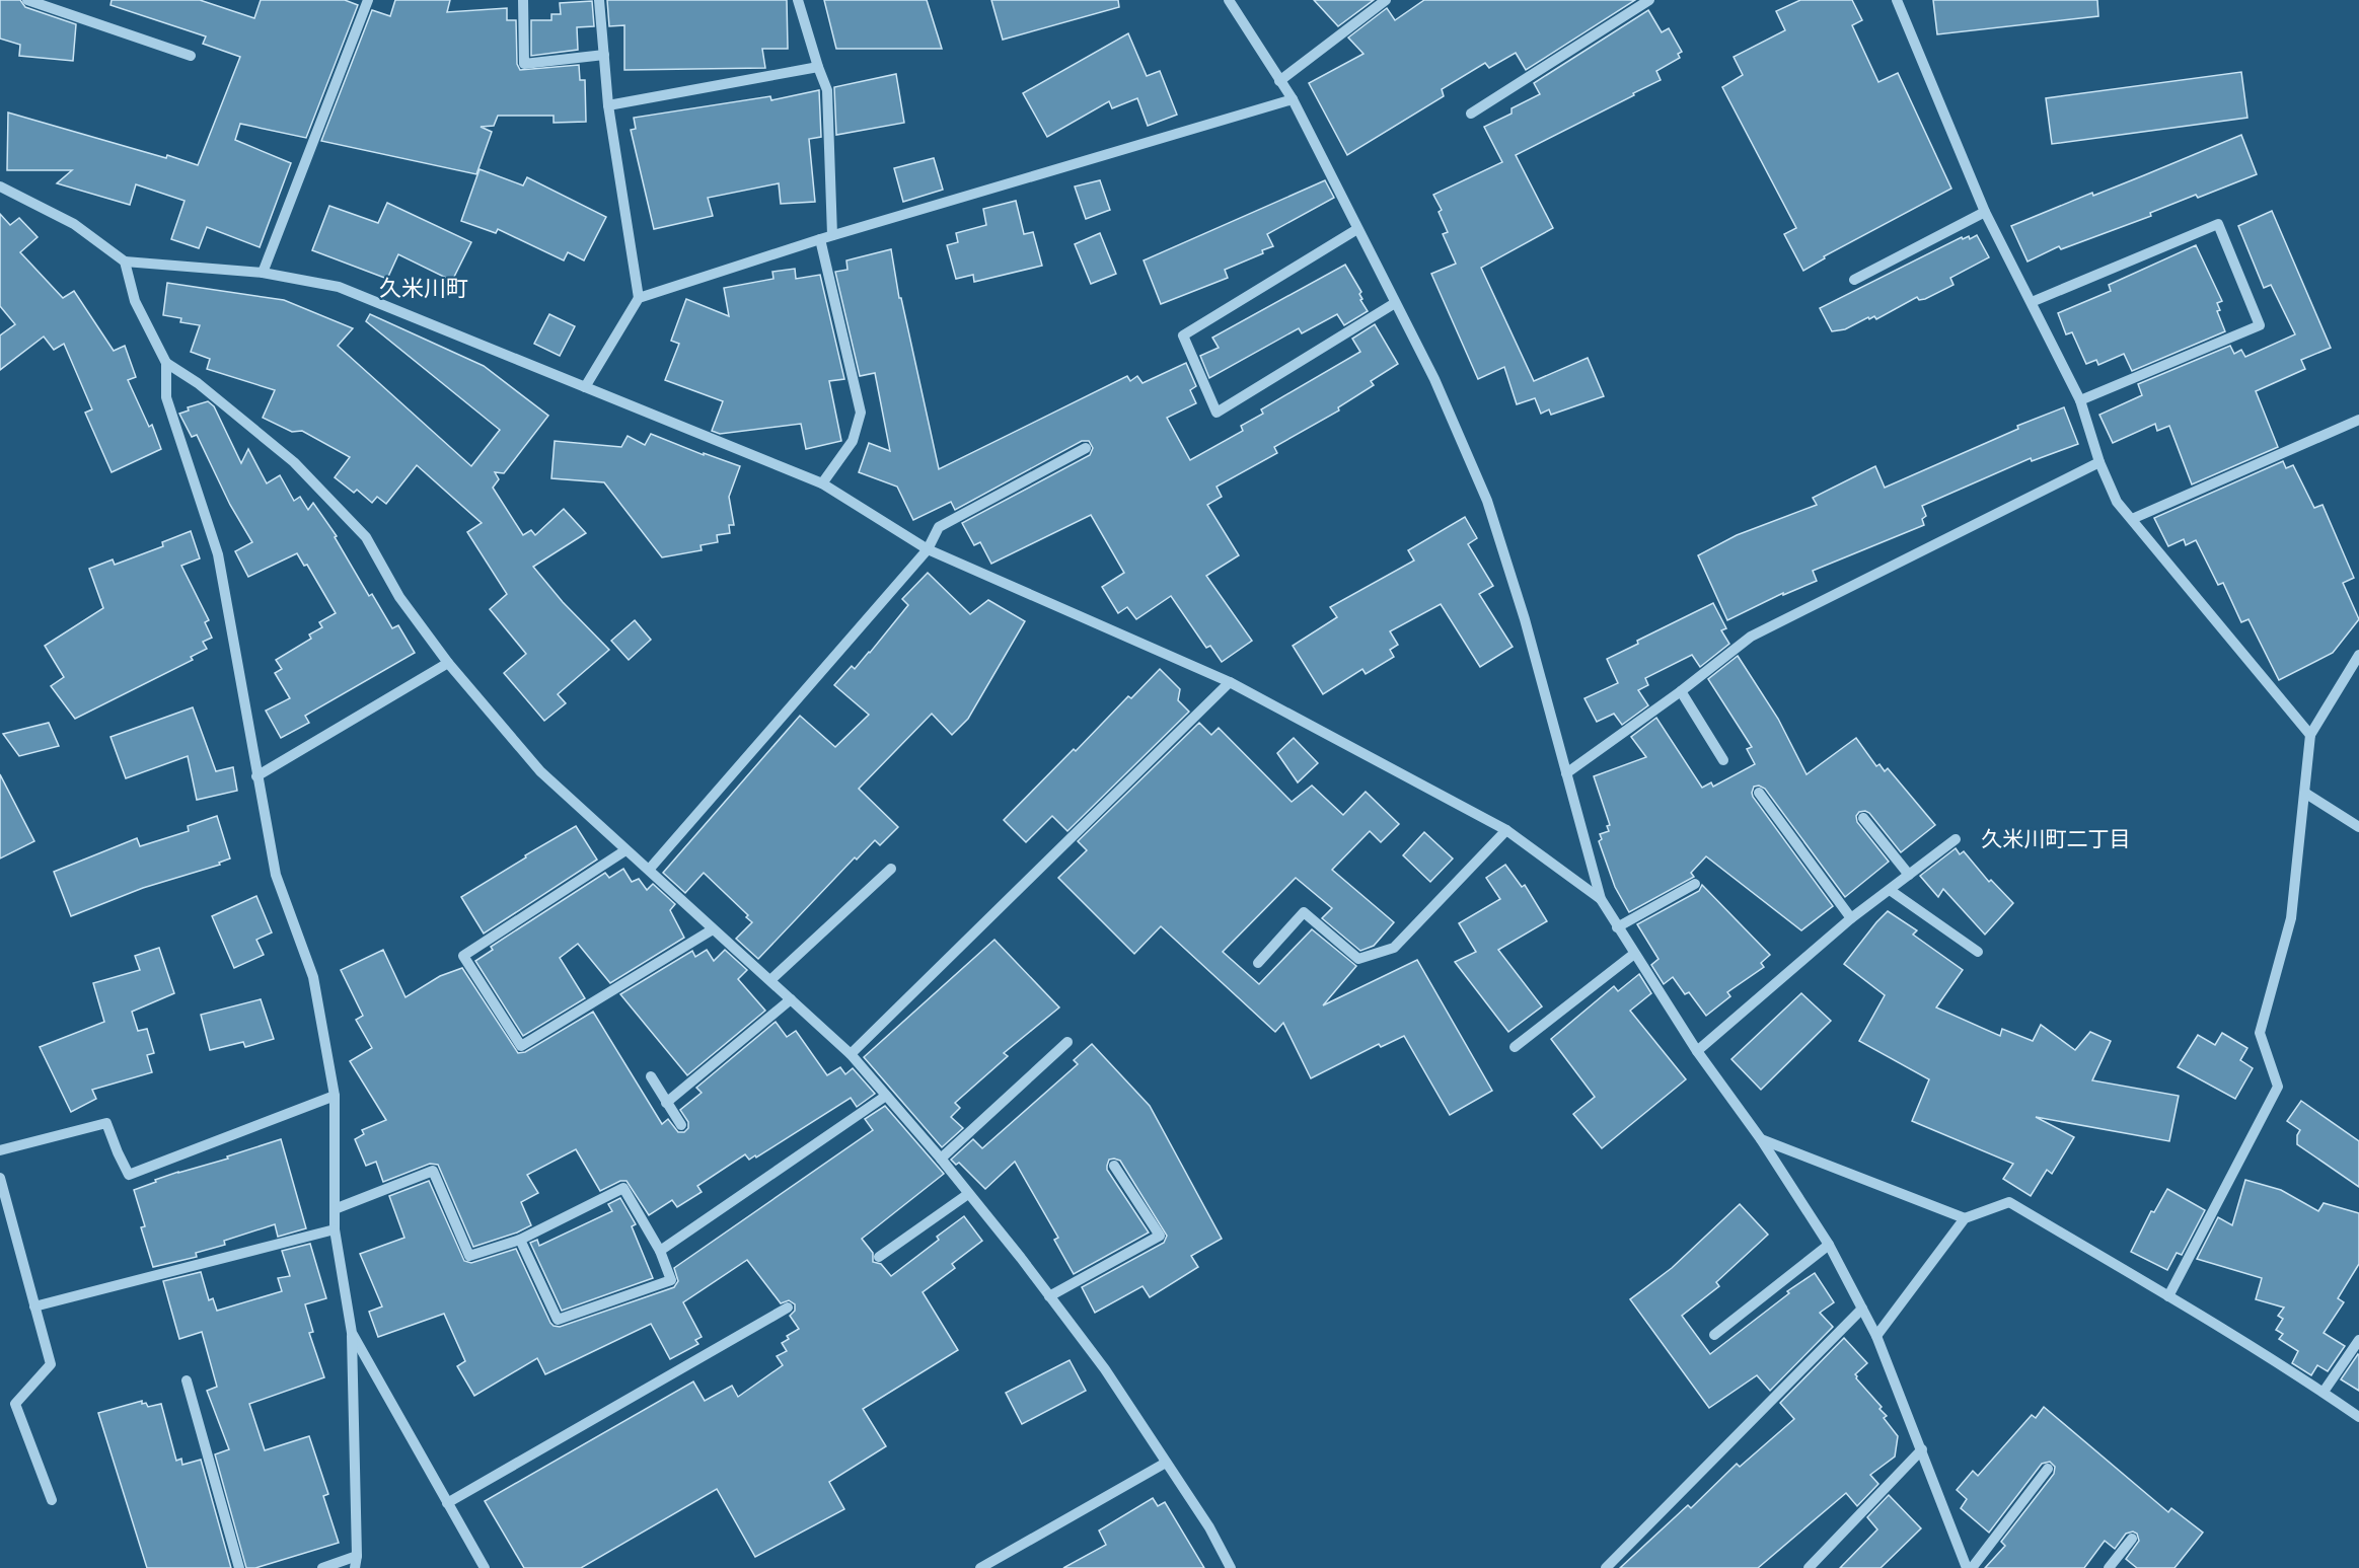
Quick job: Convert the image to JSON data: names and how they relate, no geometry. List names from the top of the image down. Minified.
{"districts":["久米川町","久米川町二丁目"]}
